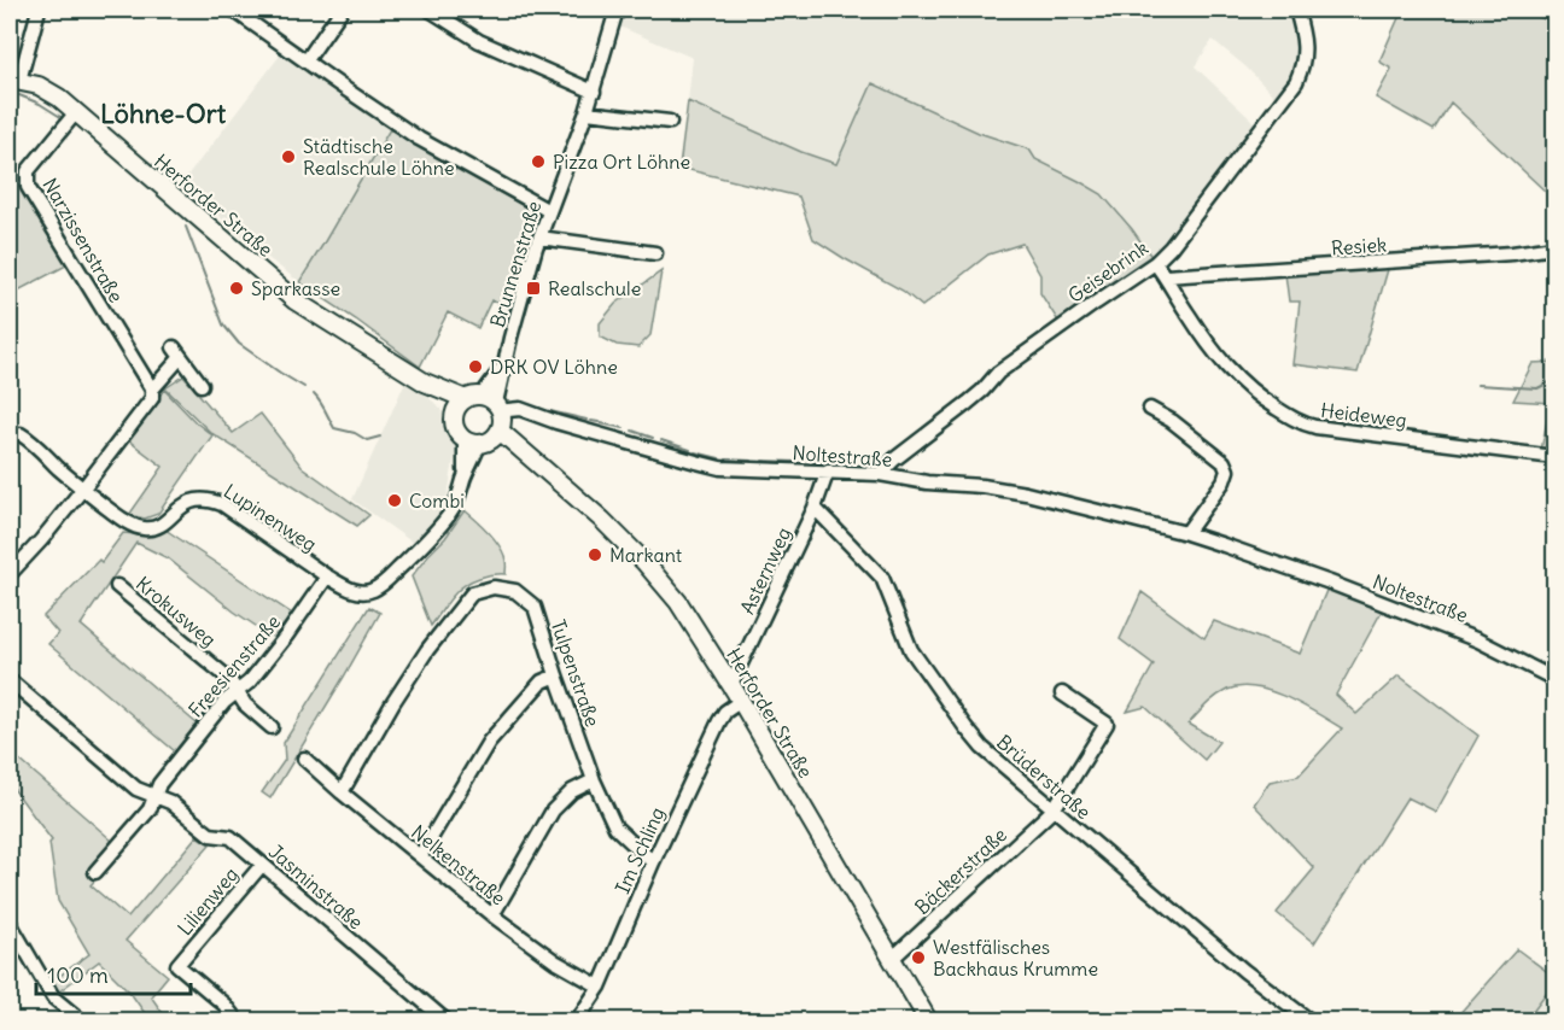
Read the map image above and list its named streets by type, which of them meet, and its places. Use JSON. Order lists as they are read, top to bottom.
{
  "streets": {
    "main road": ["Herforder Straße"],
    "street": [
      "Narzissenstraße",
      "Resiek",
      "Brunnenstraße",
      "Geisebrink",
      "Heideweg",
      "Noltestraße",
      "Lupinenweg",
      "Asternweg",
      "Krokusweg",
      "Freesienstraße",
      "Tulpenstraße",
      "Brüderstraße",
      "Im Schling",
      "Nelkenstraße",
      "Bäckerstraße",
      "Jasminstraße",
      "Lilienweg"
    ]
  },
  "crossings": [
    ["Herforder Straße", "Narzissenstraße"],
    ["Herforder Straße", "Brunnenstraße"],
    ["Herforder Straße", "Noltestraße"],
    ["Herforder Straße", "Asternweg"],
    ["Herforder Straße", "Im Schling"],
    ["Herforder Straße", "Bäckerstraße"],
    ["Resiek", "Heideweg"],
    ["Brunnenstraße", "Noltestraße"],
    ["Geisebrink", "Heideweg"],
    ["Geisebrink", "Noltestraße"],
    ["Noltestraße", "Asternweg"],
    ["Lupinenweg", "Freesienstraße"],
    ["Asternweg", "Brüderstraße"],
    ["Krokusweg", "Freesienstraße"],
    ["Freesienstraße", "Jasminstraße"],
    ["Tulpenstraße", "Im Schling"],
    ["Tulpenstraße", "Nelkenstraße"],
    ["Brüderstraße", "Bäckerstraße"],
    ["Im Schling", "Nelkenstraße"],
    ["Jasminstraße", "Lilienweg"]
  ],
  "districts": ["Löhne-Ort"],
  "places": {
    "other": [
      "Städtische Realschule Löhne",
      "Pizza Ort Löhne",
      "Sparkasse",
      "DRK OV Löhne",
      "Combi",
      "Markant",
      "Westfälisches Backhaus Krumme"
    ],
    "transit": ["Realschule"]
  },
  "scale_bar": "100 m"
}
